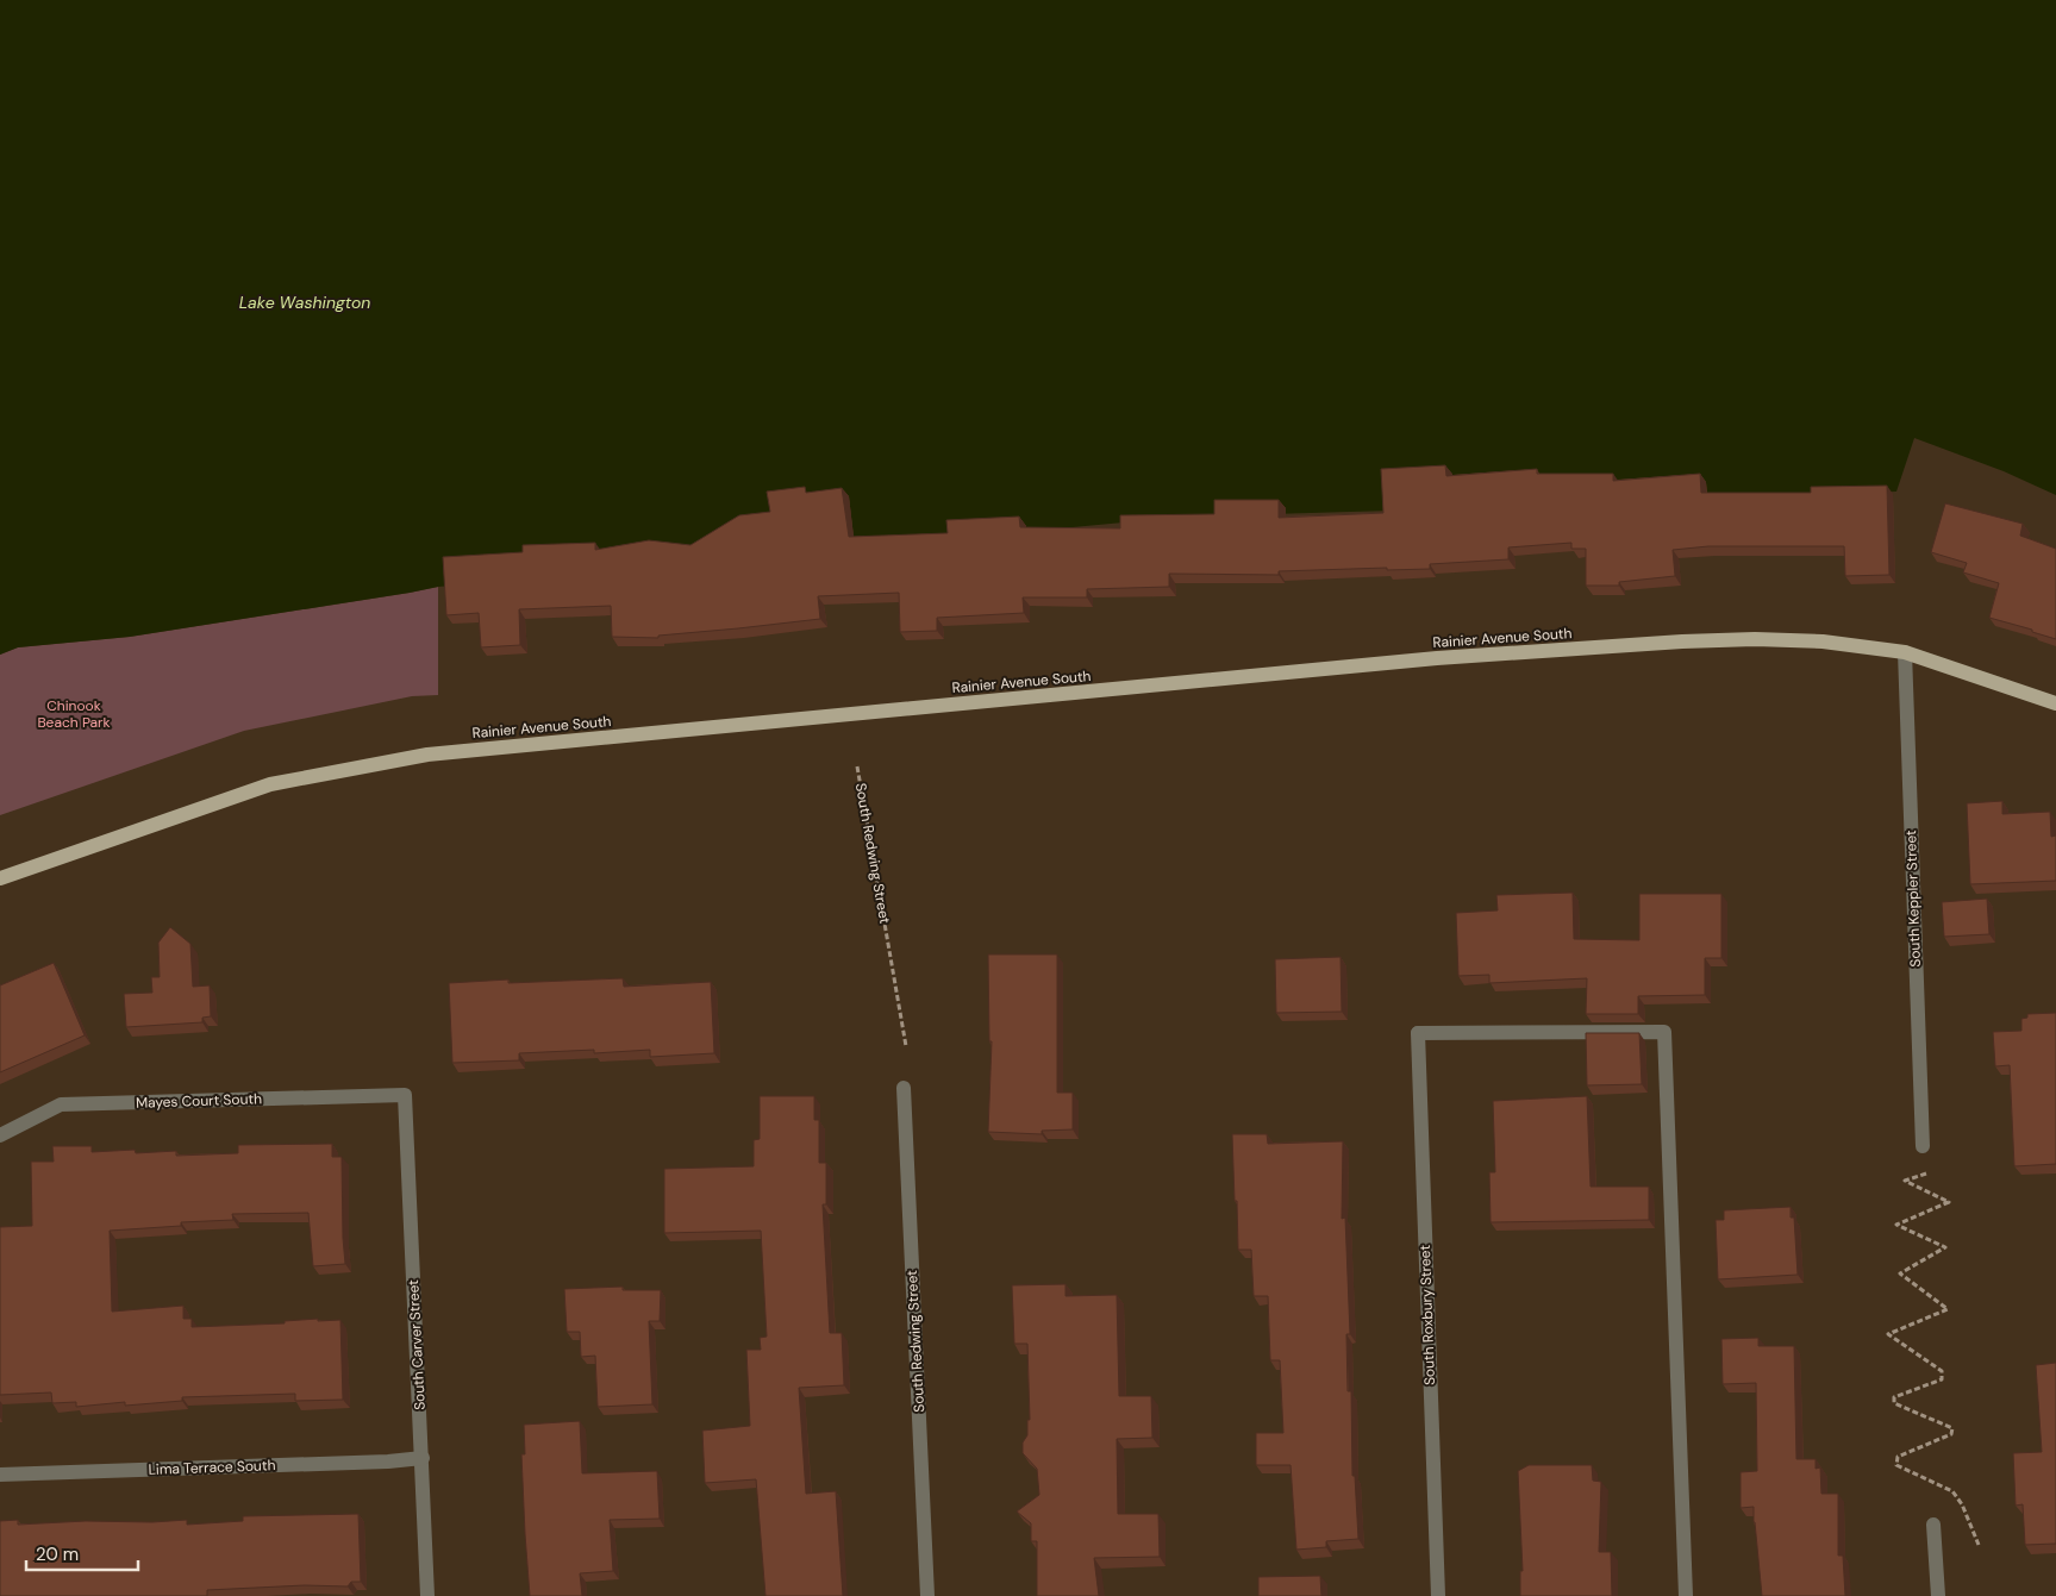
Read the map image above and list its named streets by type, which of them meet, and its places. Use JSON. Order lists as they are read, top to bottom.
{
  "streets": {
    "main road": ["Rainier Avenue South"],
    "street": [
      "South Redwing Street",
      "South Keppler Street",
      "Mayes Court South",
      "South Roxbury Street",
      "South Carver Street",
      "Lima Terrace South"
    ]
  },
  "crossings": [
    ["Rainier Avenue South", "South Keppler Street"],
    ["Mayes Court South", "South Carver Street"],
    ["South Carver Street", "Lima Terrace South"]
  ],
  "water": ["Lake Washington"],
  "parks": ["Chinook Beach Park"],
  "scale_bar": "20 m"
}
